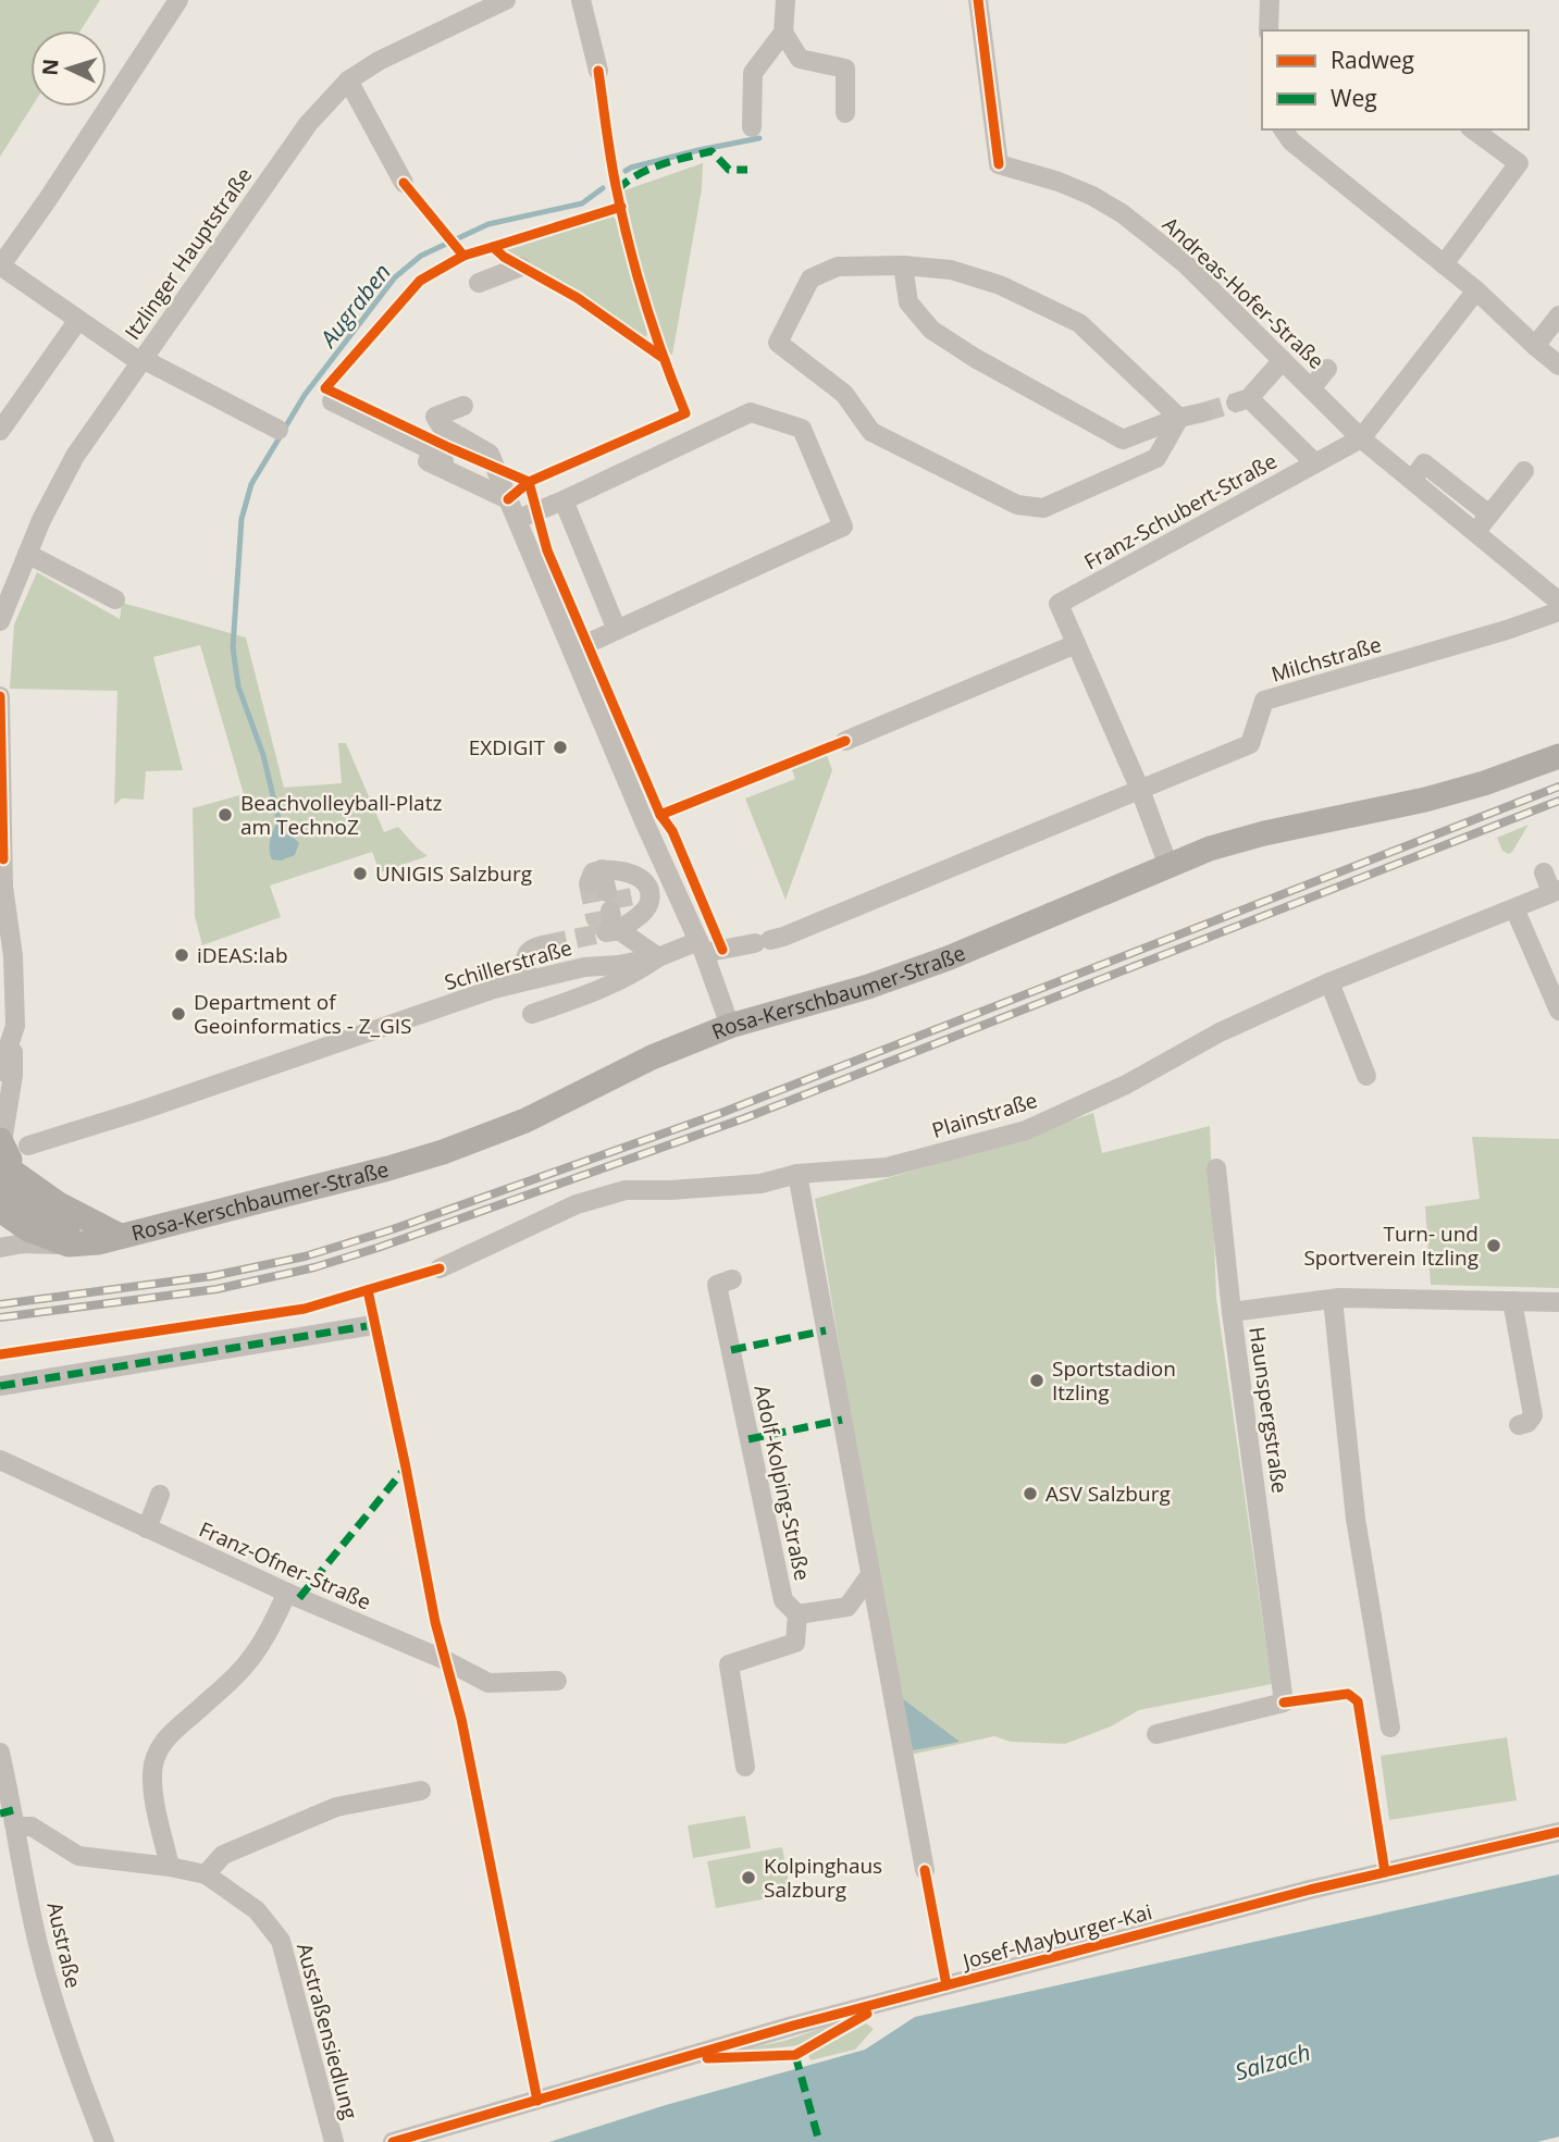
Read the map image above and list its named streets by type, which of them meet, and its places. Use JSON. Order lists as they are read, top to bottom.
{
  "streets": {
    "main road": ["Rosa-Kerschbaumer-Straße"],
    "street": [
      "Itzlinger Hauptstraße",
      "Andreas-Hofer-Straße",
      "Franz-Schubert-Straße",
      "Milchstraße",
      "Schillerstraße",
      "Plainstraße",
      "Haunspergstraße",
      "Adolf-Kolping-Straße",
      "Franz-Ofner-Straße",
      "Josef-Mayburger-Kai",
      "Austraße",
      "Austraßensiedlung"
    ]
  },
  "crossings": [
    ["Andreas-Hofer-Straße", "Franz-Schubert-Straße"],
    ["Franz-Schubert-Straße", "Milchstraße"],
    ["Franz-Schubert-Straße", "Schillerstraße"],
    ["Franz-Schubert-Straße", "Rosa-Kerschbaumer-Straße"],
    ["Milchstraße", "Schillerstraße"],
    ["Austraße", "Austraßensiedlung"]
  ],
  "water": ["Augraben", "Salzach"],
  "places": [
    "EXDIGIT",
    "Beachvolleyball-Platz am TechnoZ",
    "UNIGIS Salzburg",
    "iDEAS:lab",
    "Department of Geoinformatics - Z_GIS",
    "Turn- und Sportverein Itzling",
    "Sportstadion Itzling",
    "ASV Salzburg",
    "Kolpinghaus Salzburg"
  ],
  "legend": ["Radweg", "Weg"],
  "north": "left"
}
